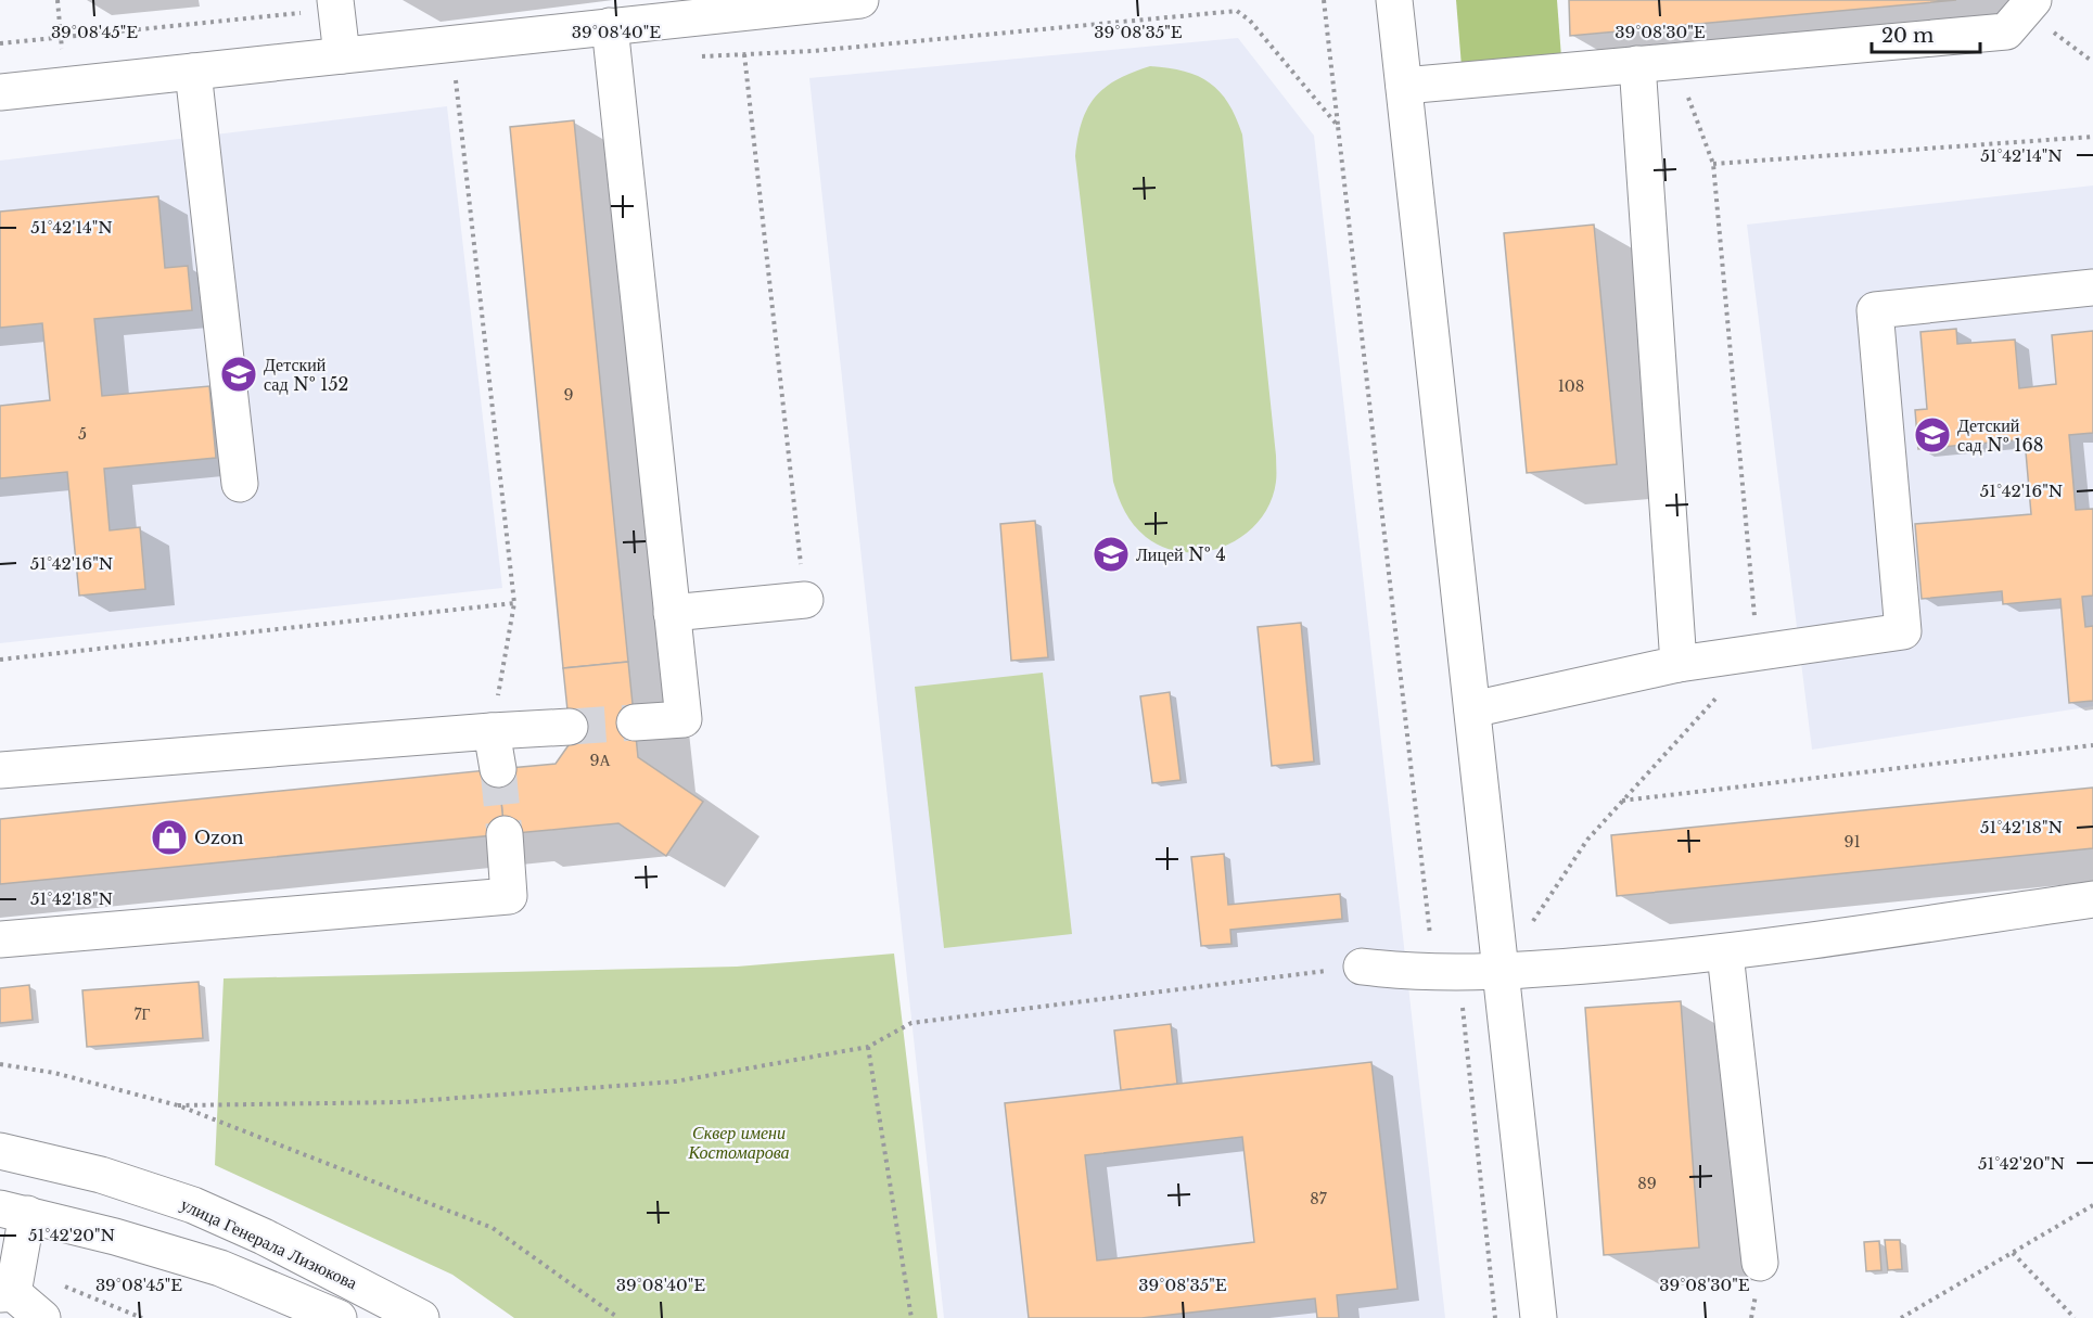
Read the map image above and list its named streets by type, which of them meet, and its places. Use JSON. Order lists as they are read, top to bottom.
{
  "streets": {
    "street": ["улица Генерала Лизюкова"]
  },
  "parks": ["Сквер имени Костомарова"],
  "places": {
    "school or university": ["Детский сад № 152", "Детский сад № 168", "Лицей № 4"],
    "shop": ["Ozon"]
  },
  "house_numbers": [
    "108",
    "9",
    "5",
    "9А",
    "91",
    "7Г",
    "89",
    "87"
  ],
  "scale_bar": "20 m",
  "coordinates": [
    "39°08'45\"E",
    "39°08'40\"E",
    "39°08'35\"E",
    "39°08'30\"E",
    "51°42'14\"N",
    "51°42'16\"N",
    "51°42'18\"N",
    "51°42'20\"N"
  ]
}
